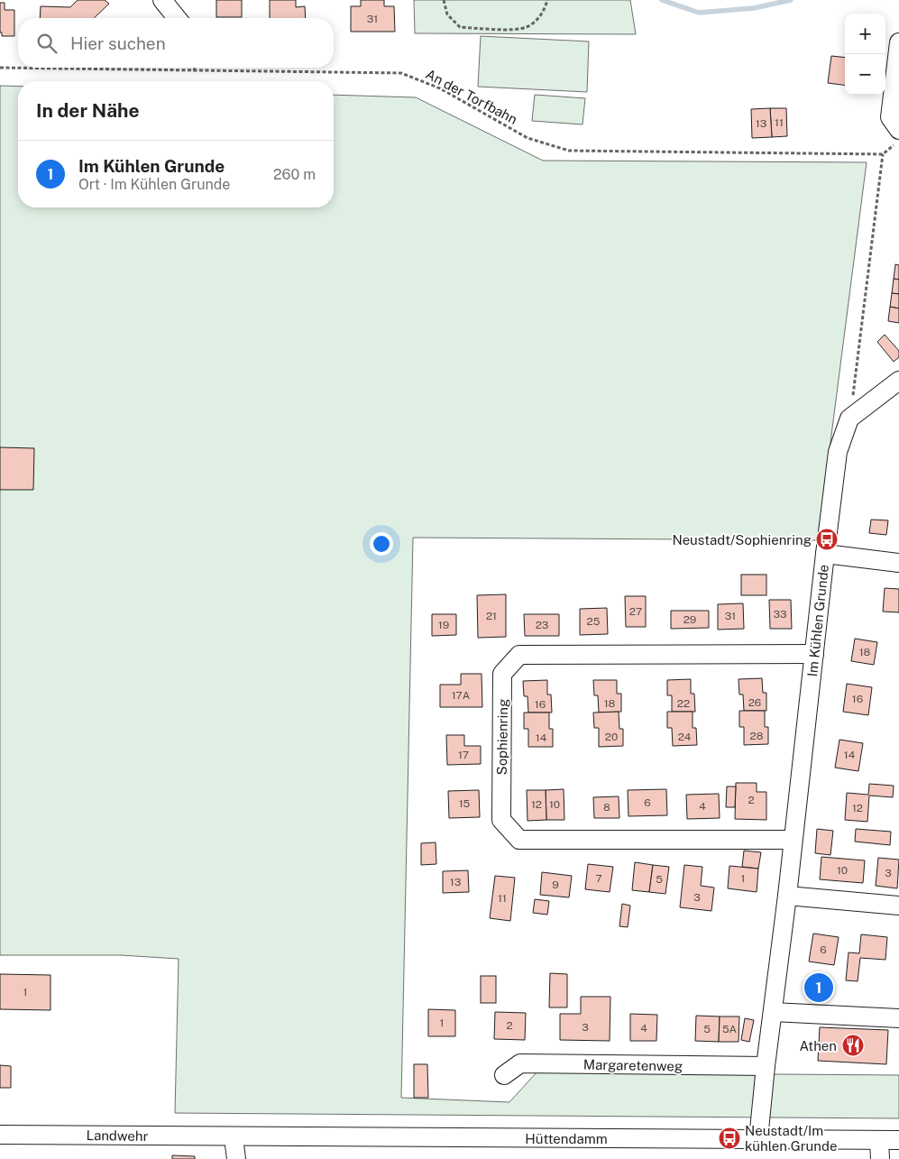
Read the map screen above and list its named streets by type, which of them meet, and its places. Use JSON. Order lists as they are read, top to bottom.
{
  "streets": {
    "street": [
      "Im Kühlen Grunde",
      "Sophienring",
      "Margaretenweg",
      "Landwehr",
      "Hüttendamm"
    ],
    "path": ["An der Torfbahn"]
  },
  "crossings": [
    ["Im Kühlen Grunde", "Sophienring"],
    ["Im Kühlen Grunde", "Margaretenweg"],
    ["Im Kühlen Grunde", "Hüttendamm"],
    ["Landwehr", "Hüttendamm"]
  ],
  "places": {
    "bus stop": ["Neustadt/Sophienring", "Neustadt/Im kühlen Grunde"],
    "restaurant": ["Athen"]
  },
  "house_numbers": [
    "31",
    "11",
    "13",
    "27",
    "33",
    "21",
    "31",
    "29",
    "25",
    "19",
    "23",
    "18",
    "17A",
    "16",
    "26",
    "18",
    "22",
    "16",
    "28",
    "20",
    "24",
    "14",
    "17",
    "14",
    "2",
    "6",
    "15",
    "12",
    "10",
    "4",
    "8",
    "12",
    "10",
    "3",
    "7",
    "1",
    "5",
    "13",
    "9",
    "3",
    "11",
    "6",
    "1",
    "1",
    "2",
    "3",
    "4",
    "5",
    "5A"
  ],
  "page": {
    "map_buttons": ["+", "−"],
    "search": "Hier suchen",
    "heading": "In der Nähe",
    "list": [
      {
        "mark": "1",
        "name": "Im Kühlen Grunde",
        "note": "Ort · Im Kühlen Grunde",
        "value": "260 m"
      }
    ],
    "pins": "1"
  }
}
